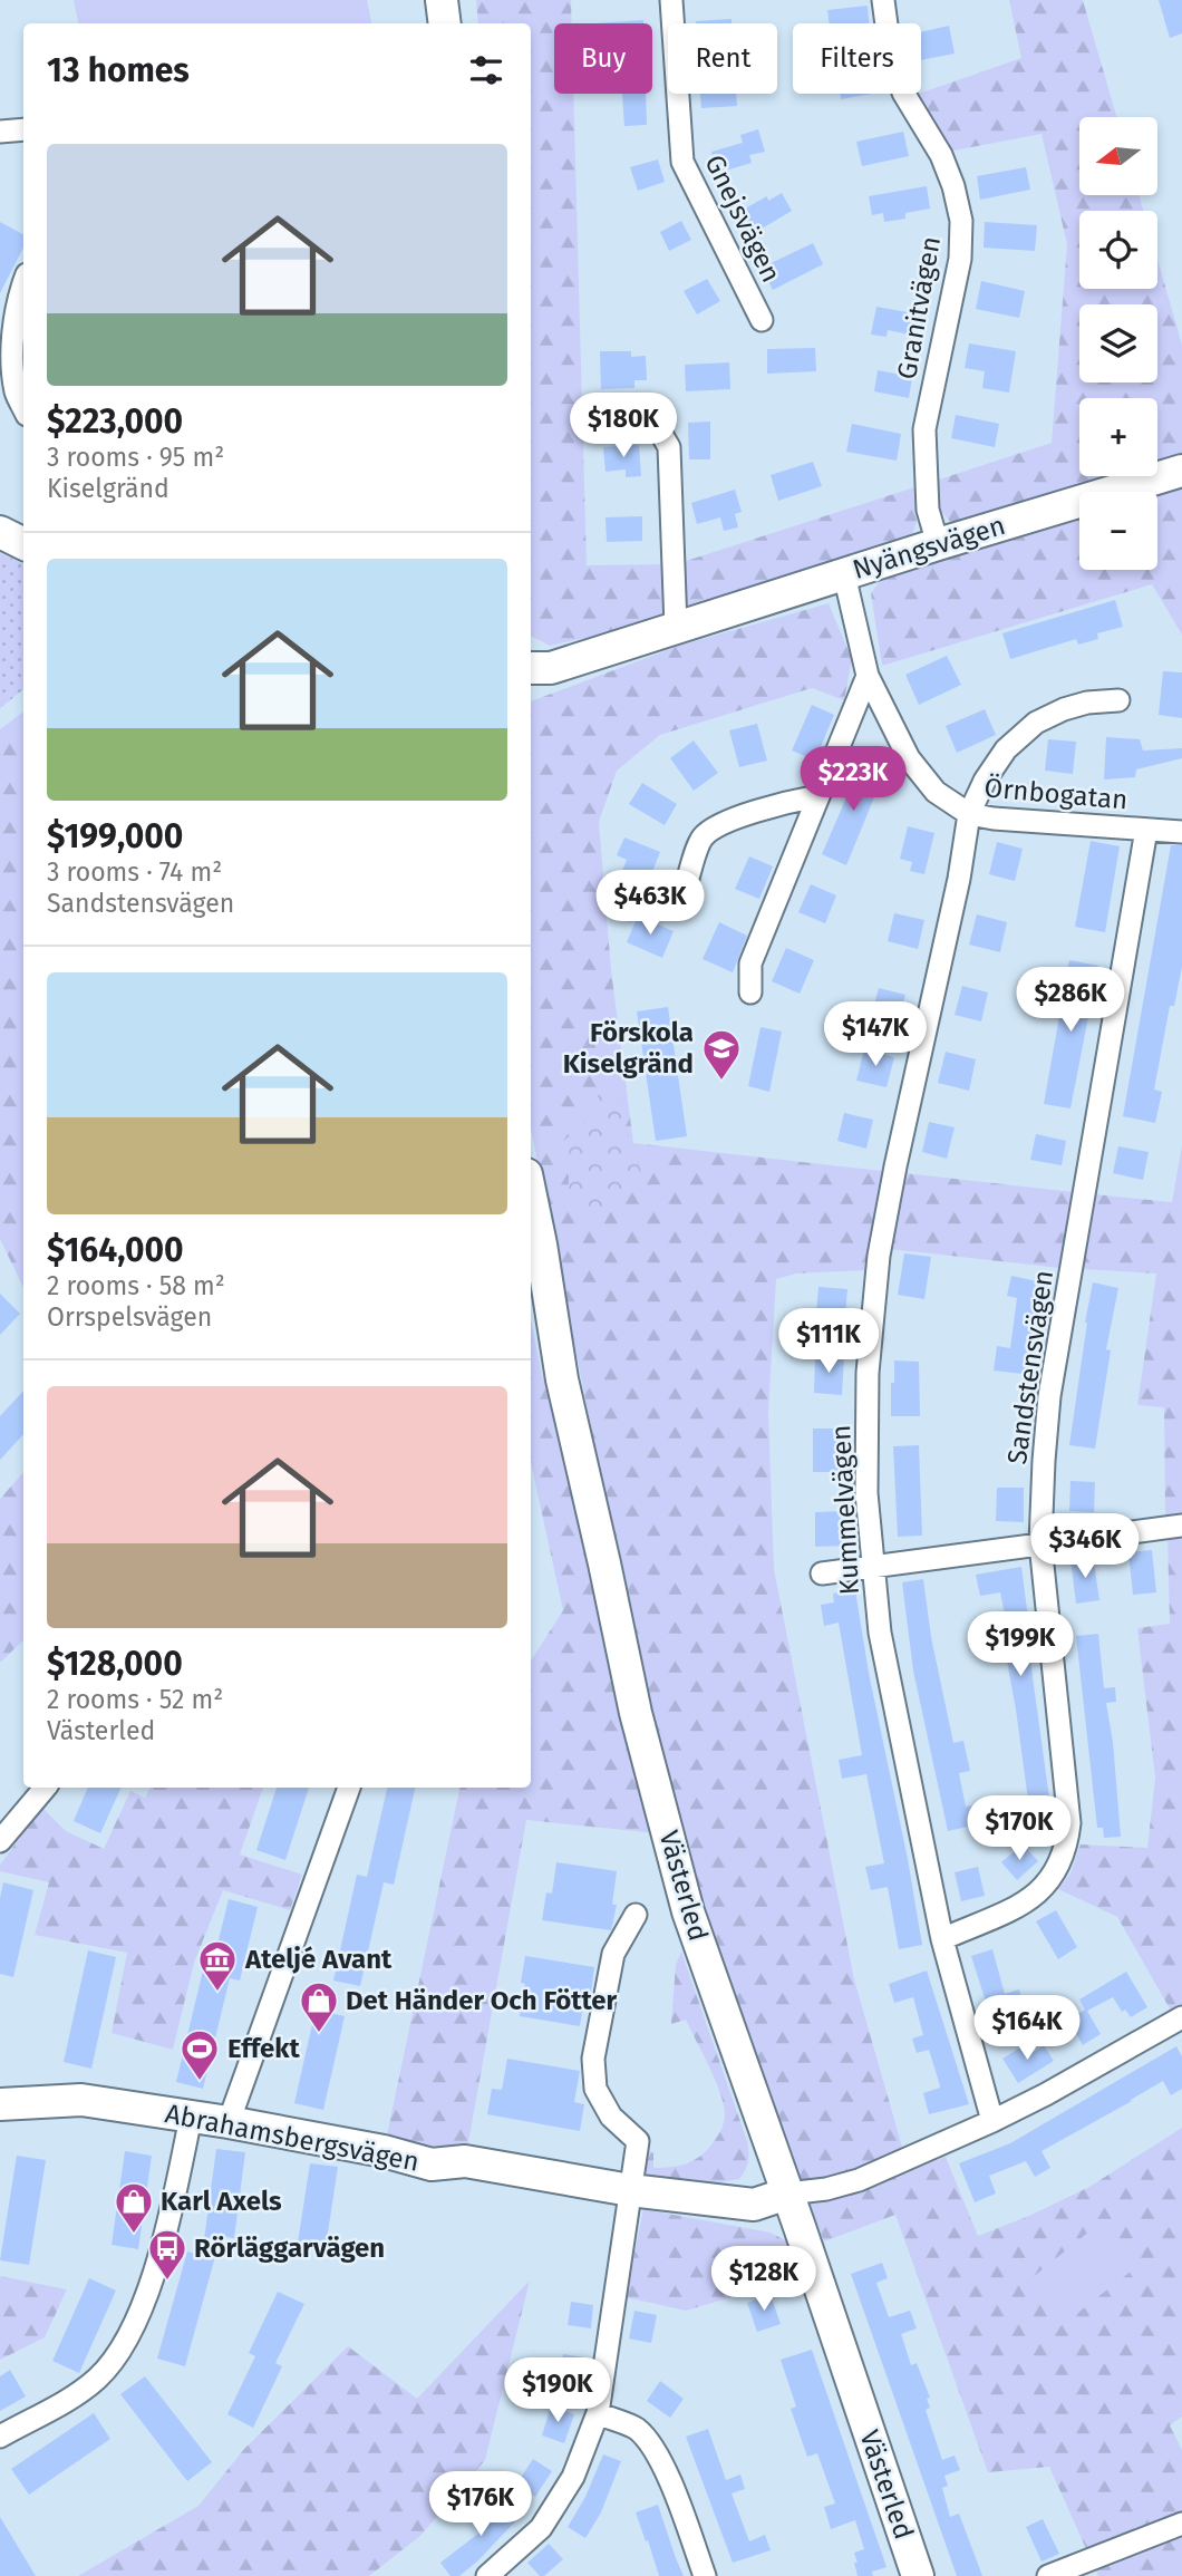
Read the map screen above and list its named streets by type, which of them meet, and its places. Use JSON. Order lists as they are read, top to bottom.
{
  "streets": {
    "street": [
      "Gnejsvägen",
      "Granitvägen",
      "Nyängsvägen",
      "Örnbogatan",
      "Sandstensvägen",
      "Kummelvägen",
      "Västerled",
      "Abrahamsbergsvägen"
    ]
  },
  "crossings": [
    ["Granitvägen", "Nyängsvägen"],
    ["Nyängsvägen", "Örnbogatan"],
    ["Örnbogatan", "Sandstensvägen"],
    ["Örnbogatan", "Kummelvägen"],
    ["Sandstensvägen", "Kummelvägen"],
    ["Västerled", "Abrahamsbergsvägen"]
  ],
  "places": {
    "school or university": ["Förskola Kiselgränd"],
    "museum": ["Ateljé Avant"],
    "shop": ["Det Händer Och Fötter", "Karl Axels"],
    "sports": ["Effekt"],
    "bus stop": ["Rörläggarvägen"]
  },
  "north": "left",
  "page": {
    "chip": ["Buy", "Rent", "Filters"],
    "heading": "13 homes",
    "map_buttons": ["+", "−"],
    "list": [
      {
        "name": "$223,000",
        "note": "3 rooms · 95 m² · Kiselgränd"
      },
      {
        "name": "$199,000",
        "note": "3 rooms · 74 m² · Sandstensvägen"
      },
      {
        "name": "$164,000",
        "note": "2 rooms · 58 m² · Orrspelsvägen"
      },
      {
        "name": "$128,000",
        "note": "2 rooms · 52 m² · Västerled"
      }
    ],
    "price": [
      "$180K",
      "$223K",
      "$463K",
      "$286K",
      "$147K",
      "$111K",
      "$346K",
      "$199K",
      "$170K",
      "$164K",
      "$128K",
      "$190K",
      "$176K"
    ]
  }
}
